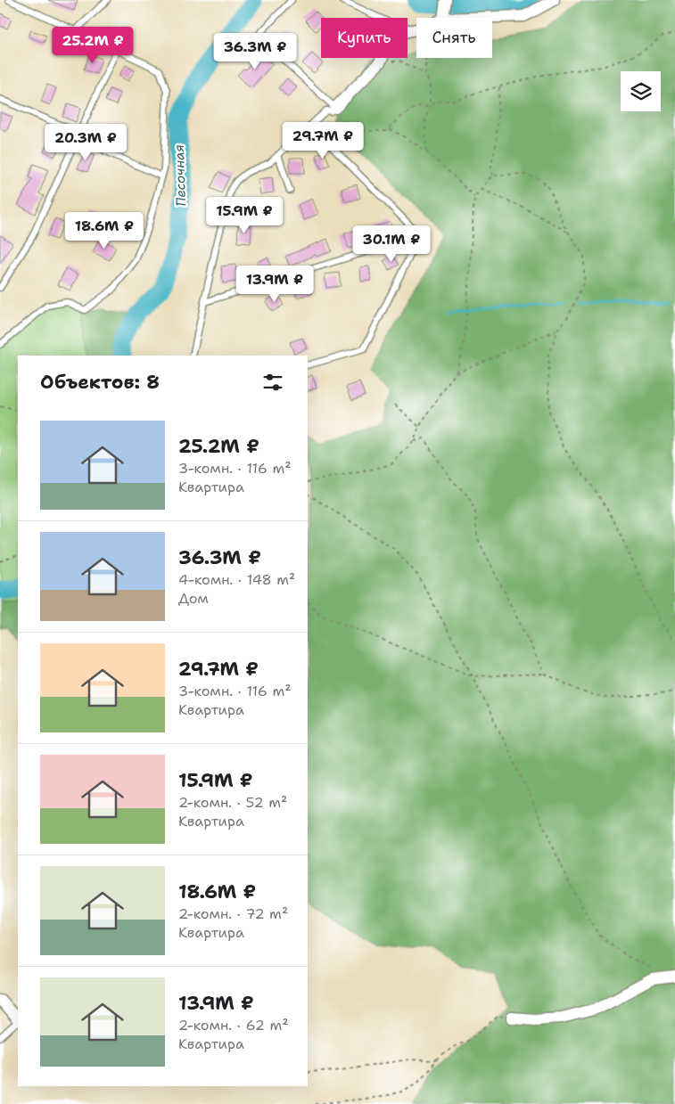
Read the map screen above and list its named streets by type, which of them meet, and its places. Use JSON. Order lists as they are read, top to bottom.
{
  "water": ["Песочная"],
  "page": {
    "chip": ["Купить", "Снять"],
    "price": [
      "25.2M ₽",
      "36.3M ₽",
      "29.7M ₽",
      "20.3M ₽",
      "15.9M ₽",
      "18.6M ₽",
      "30.1M ₽",
      "13.9M ₽"
    ],
    "heading": "Объектов: 8",
    "list": [
      {
        "name": "25.2M ₽",
        "note": "3-комн. · 116 m² · Квартира"
      },
      {
        "name": "36.3M ₽",
        "note": "4-комн. · 148 m² · Дом"
      },
      {
        "name": "29.7M ₽",
        "note": "3-комн. · 116 m² · Квартира"
      },
      {
        "name": "15.9M ₽",
        "note": "2-комн. · 52 m² · Квартира"
      },
      {
        "name": "18.6M ₽",
        "note": "2-комн. · 72 m² · Квартира"
      },
      {
        "name": "13.9M ₽",
        "note": "2-комн. · 62 m² · Квартира"
      }
    ]
  }
}
